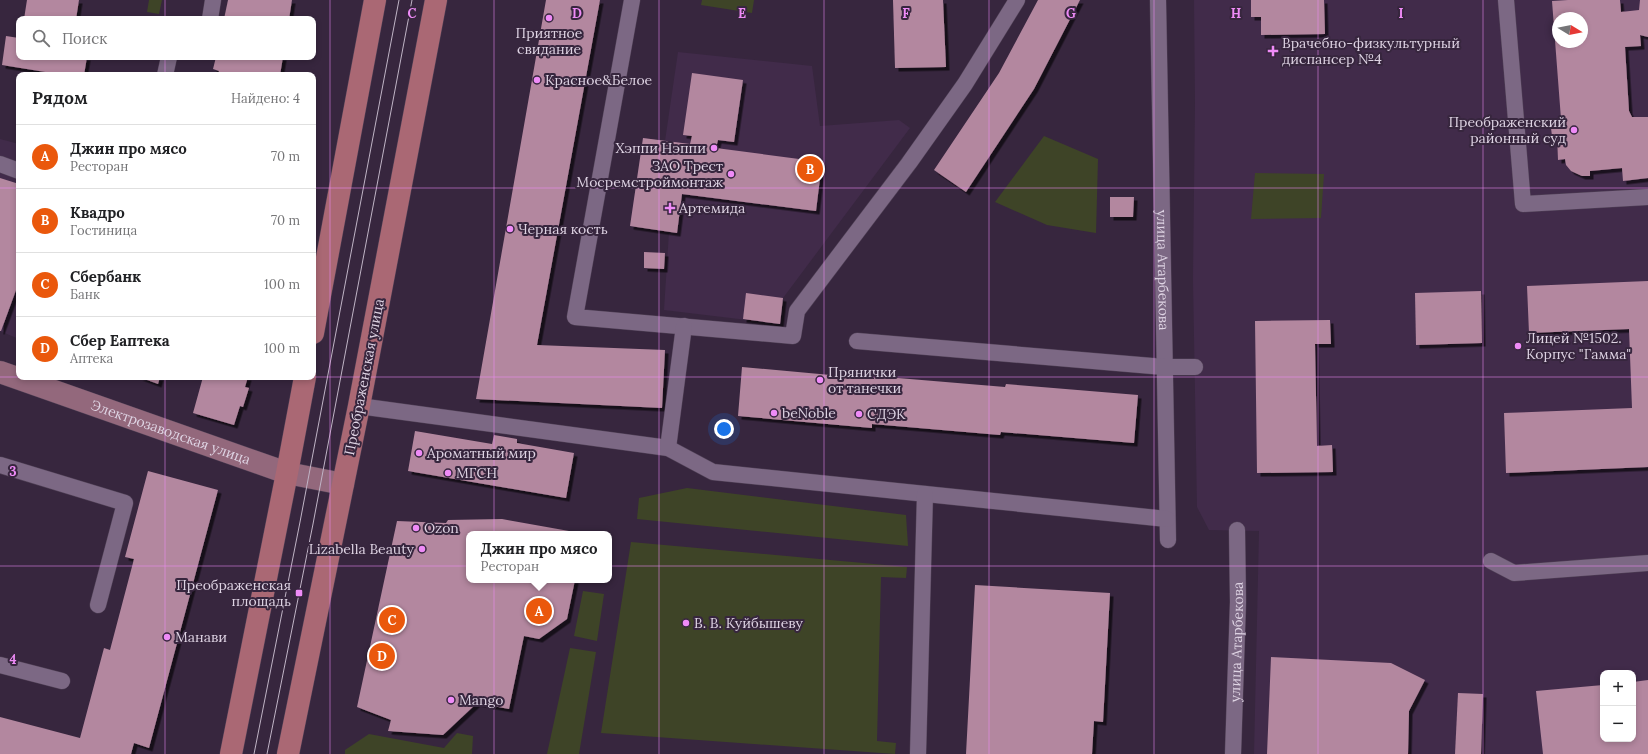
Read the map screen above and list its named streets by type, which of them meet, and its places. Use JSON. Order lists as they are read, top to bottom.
{
  "streets": {
    "main road": ["Преображенская улица"],
    "street": ["Электрозаводская улица"],
    "lane": ["улица Атарбекова"]
  },
  "crossings": [
    ["Преображенская улица", "Электрозаводская улица"]
  ],
  "places": {
    "other": [
      "Приятное свидание",
      "Красное&Белое",
      "Преображенский районный суд",
      "Хэппи Нэппи",
      "ЗАО Трест Мосремстроймонтаж",
      "Черная кость",
      "Лицей №1502. Корпус \"Гамма\"",
      "Прянички от танечки",
      "beNoble",
      "СДЭК",
      "Ароматный мир",
      "МГСН",
      "Ozon",
      "Lizabella Beauty",
      "В. В. Куйбышеву",
      "Манави",
      "Mango"
    ],
    "health": ["Врачебно-физкультурный диспансер №4", "Артемида"],
    "transit": ["Преображенская площадь"]
  },
  "north": "right",
  "page": {
    "search": "Поиск",
    "heading": ["Рядом", "Найдено: 4"],
    "list": [
      {
        "mark": "A",
        "name": "Джин про мясо",
        "note": "Ресторан",
        "value": "70 m"
      },
      {
        "mark": "B",
        "name": "Квадро",
        "note": "Гостиница",
        "value": "70 m"
      },
      {
        "mark": "C",
        "name": "Сбербанк",
        "note": "Банк",
        "value": "100 m"
      },
      {
        "mark": "D",
        "name": "Сбер Еаптека",
        "note": "Аптека",
        "value": "100 m"
      }
    ],
    "pins": [
      "B",
      "A",
      "C",
      "D"
    ],
    "popup": ["Джин про мясо", "Ресторан"],
    "map_buttons": ["+", "−"]
  },
  "grid": {
    "columns": [
      "C",
      "D",
      "E",
      "F",
      "G",
      "H",
      "I"
    ],
    "rows": ["3", "4"]
  }
}
